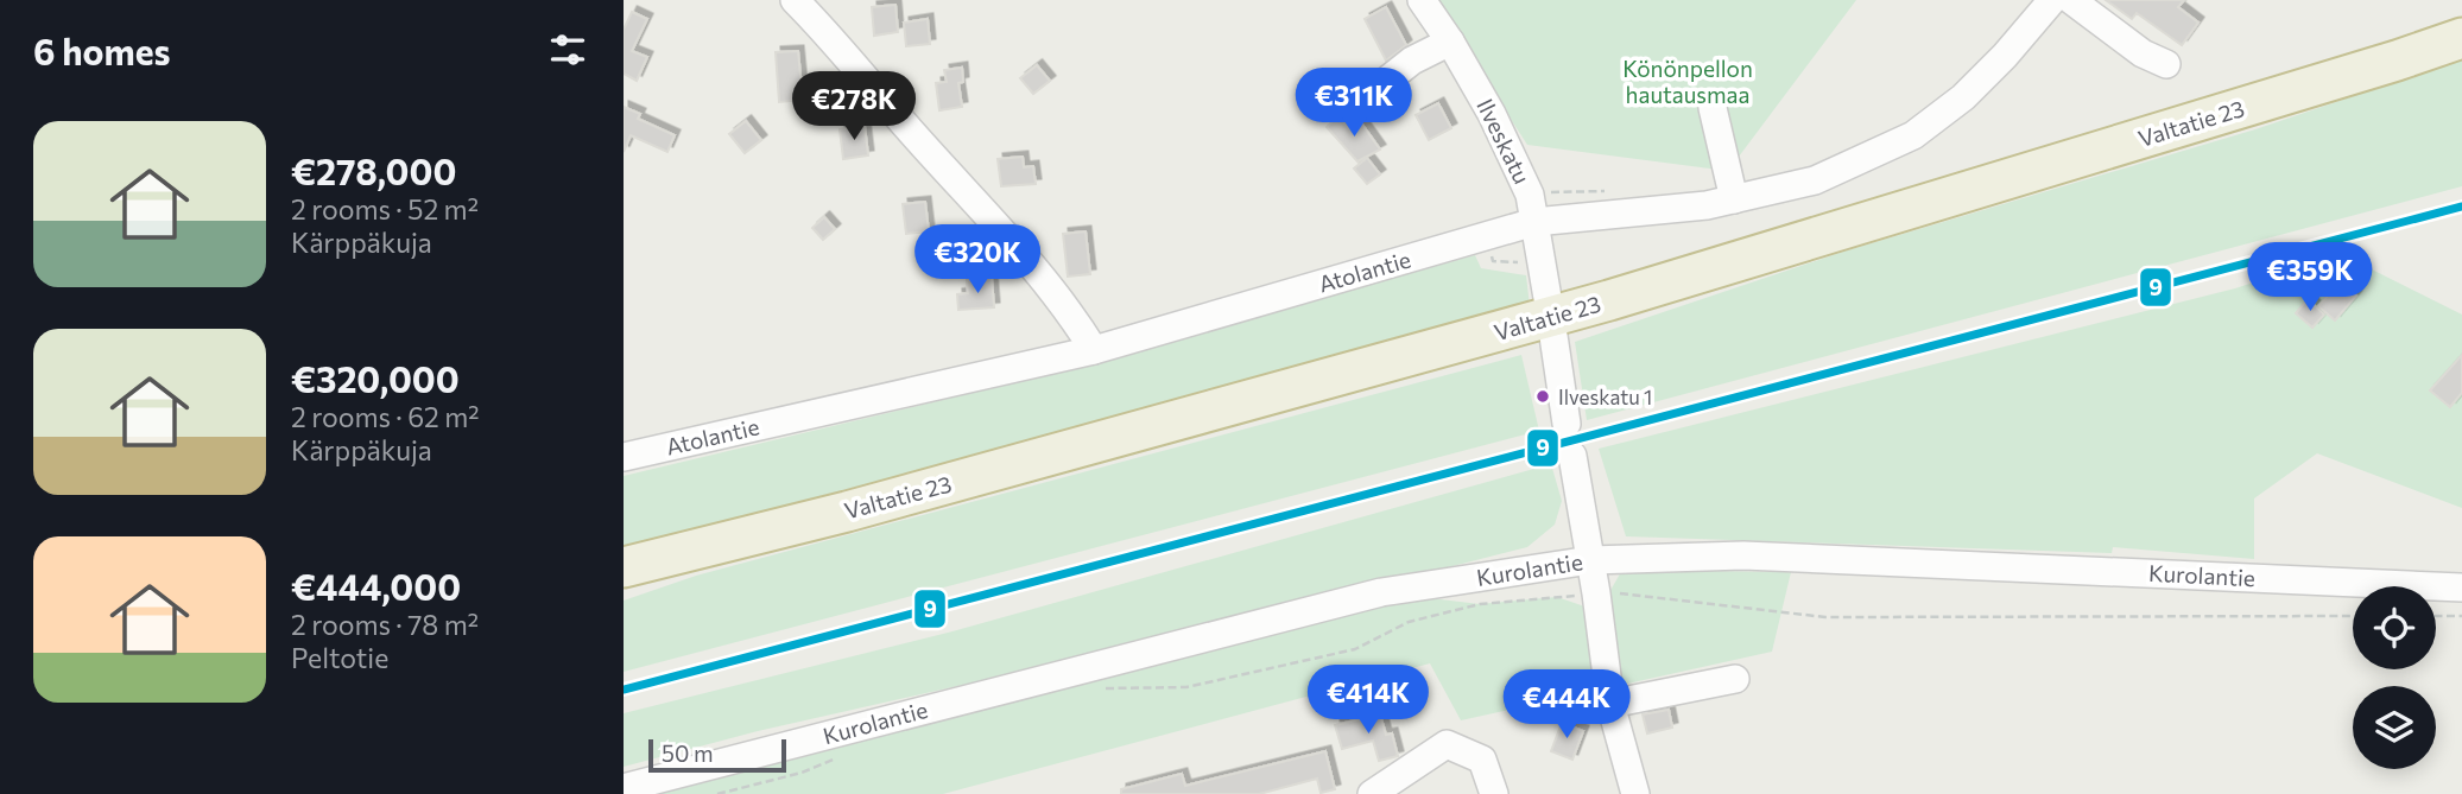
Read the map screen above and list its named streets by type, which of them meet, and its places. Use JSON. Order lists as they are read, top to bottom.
{
  "streets": {
    "highway": ["Valtatie 23"],
    "street": ["Ilveskatu", "Atolantie", "Kurolantie"]
  },
  "crossings": [
    ["Ilveskatu", "Atolantie"]
  ],
  "parks": ["Könönpellon hautausmaa"],
  "places": ["Ilveskatu 1"],
  "lines": ["transit line 9"],
  "scale_bar": "50 m",
  "page": {
    "heading": "6 homes",
    "price": [
      "€311K",
      "€278K",
      "€320K",
      "€359K",
      "€414K",
      "€444K"
    ],
    "list": [
      {
        "name": "€278,000",
        "note": "2 rooms · 52 m² · Kärppäkuja"
      },
      {
        "name": "€320,000",
        "note": "2 rooms · 62 m² · Kärppäkuja"
      },
      {
        "name": "€444,000",
        "note": "2 rooms · 78 m² · Peltotie"
      }
    ],
    "scale": "50 m"
  }
}
